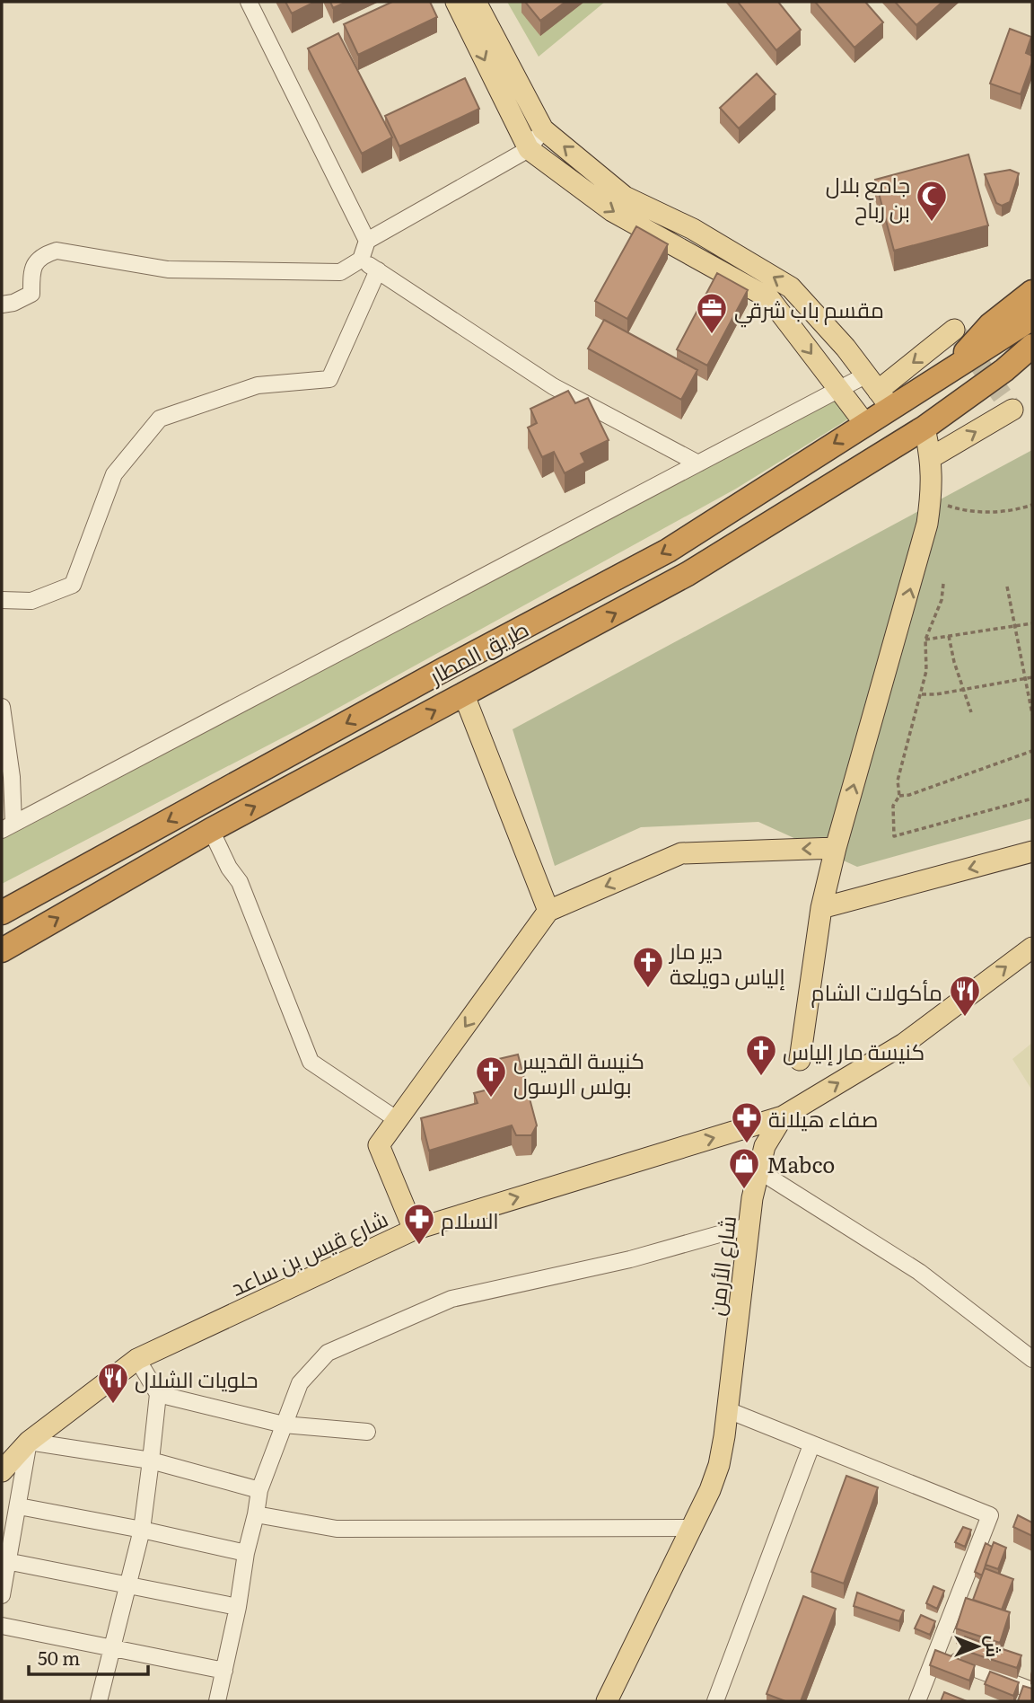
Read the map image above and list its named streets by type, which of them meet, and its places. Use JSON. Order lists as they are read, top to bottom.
{
  "streets": {
    "highway": ["طريق المطار"],
    "main road": ["شارع قيس بن ساعد", "شارع الأرمن"]
  },
  "crossings": [
    ["شارع قيس بن ساعد", "شارع الأرمن"]
  ],
  "one_way": ["شارع قيس بن ساعد"],
  "places": {
    "mosque": ["جامع بلال بن رباح"],
    "office": ["مقسم باب شرقي"],
    "church": ["دير مار إلياس دويلعة", "كنيسة مار إلياس", "كنيسة القديس بولس الرسول"],
    "restaurant": ["مأكولات الشام", "حلويات الشلال"],
    "pharmacy": ["صفاء هيلانة", "السلام"],
    "shop": ["Mabco"]
  },
  "scale_bar": "50 m",
  "north": "right"
}
